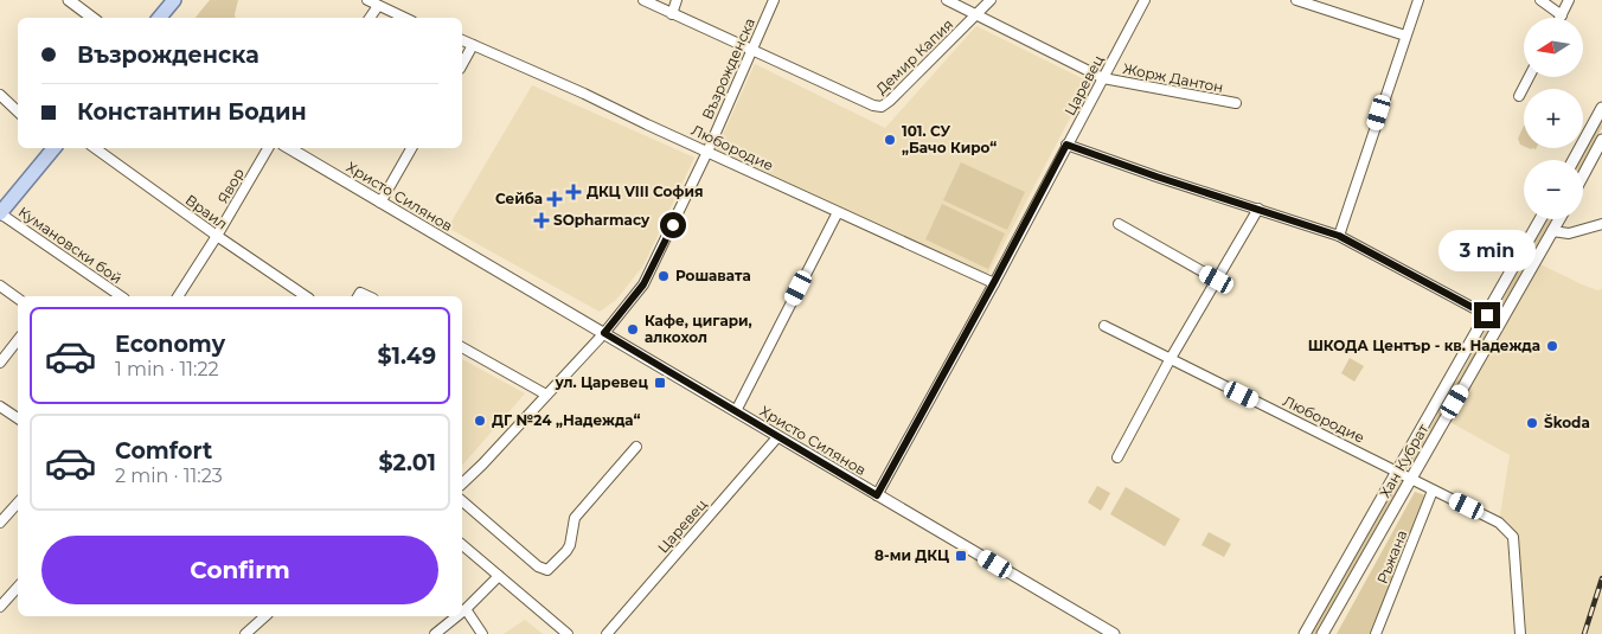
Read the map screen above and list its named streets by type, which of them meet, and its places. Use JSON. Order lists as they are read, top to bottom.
{
  "streets": {
    "street": [
      "Демир Капия",
      "Възрожденска",
      "Жорж Дантон",
      "Царевец",
      "Любородие",
      "Явор",
      "Христо Силянов",
      "Враил",
      "Кумановски бой",
      "Хан Кубрат",
      "Ръжана"
    ]
  },
  "crossings": [
    ["Демир Капия", "Възрожденска"],
    ["Демир Капия", "Жорж Дантон"],
    ["Възрожденска", "Любородие"],
    ["Възрожденска", "Христо Силянов"],
    ["Жорж Дантон", "Царевец"],
    ["Царевец", "Любородие"],
    ["Царевец", "Христо Силянов"],
    ["Любородие", "Хан Кубрат"],
    ["Любородие", "Ръжана"],
    ["Явор", "Враил"]
  ],
  "places": {
    "other": [
      "101. СУ „Бачо Киро“",
      "Рошавата",
      "Кафе, цигари, алкохол",
      "ШКОДА Център - кв. Надежда",
      "ДГ №24 „Надежда“",
      "Škoda"
    ],
    "health": ["ДКЦ VIII София", "Сейба", "SOpharmacy"],
    "transit": ["ул. Царевец", "8-ми ДКЦ"]
  },
  "north": "left",
  "page": {
    "map_buttons": ["+", "−"],
    "banner": ["Възрожденска", "Константин Бодин"],
    "bubble": "3 min",
    "list": [
      {
        "name": "Economy",
        "note": "1 min · 11:22",
        "value": "$1.49"
      },
      {
        "name": "Comfort",
        "note": "2 min · 11:23",
        "value": "$2.01"
      }
    ],
    "buttons": "Confirm"
  }
}
